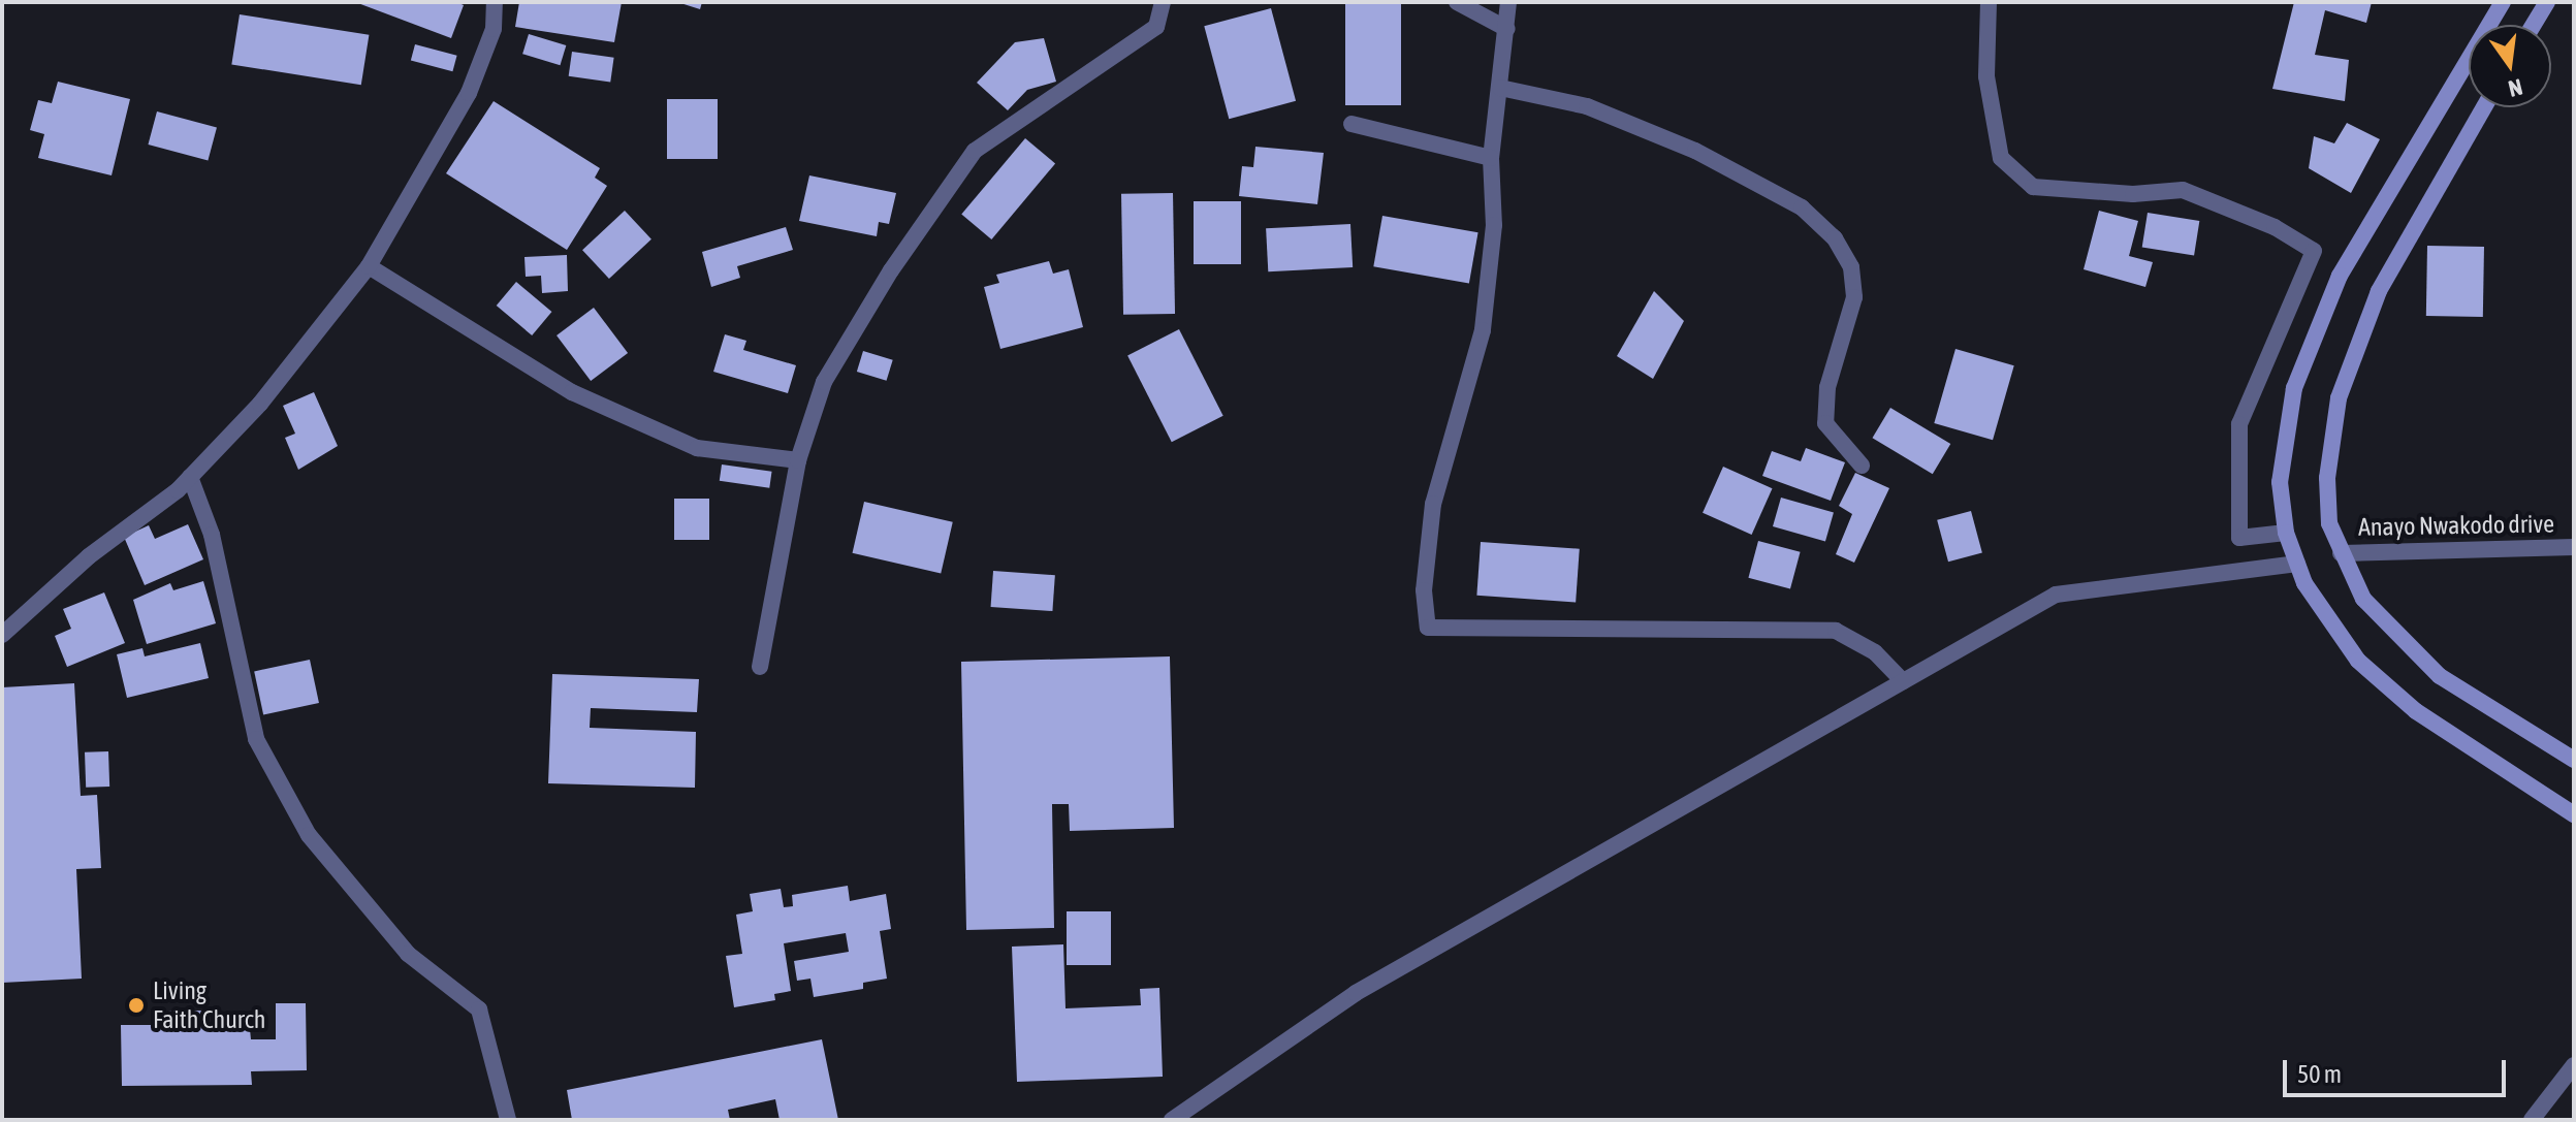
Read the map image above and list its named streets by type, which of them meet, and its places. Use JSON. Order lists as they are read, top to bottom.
{
  "streets": {
    "street": ["Anayo Nwakodo drive"]
  },
  "places": ["Living Faith Church"],
  "scale_bar": "50 m",
  "north": "bottom"
}
